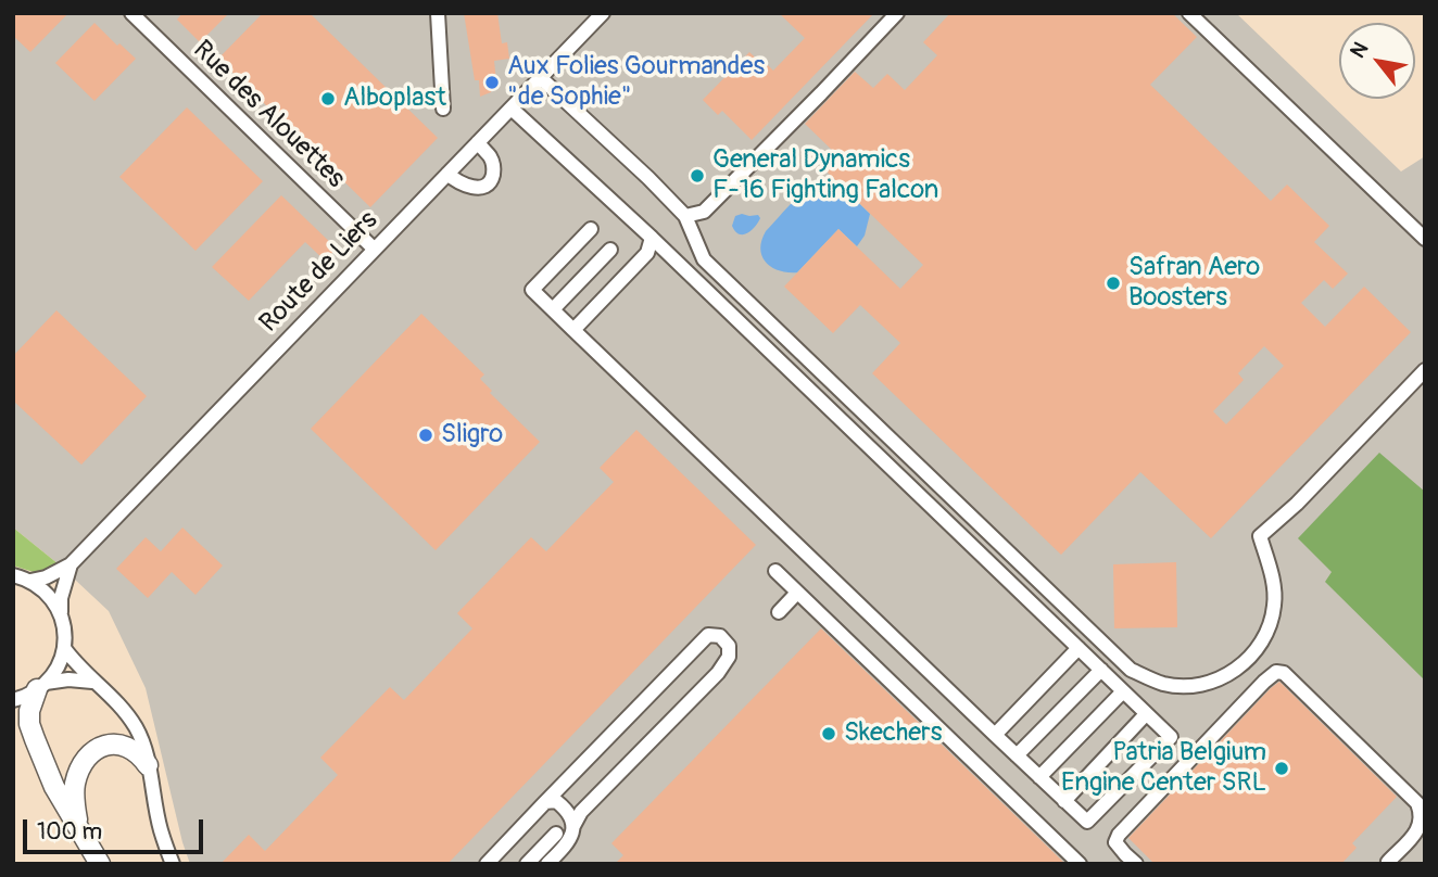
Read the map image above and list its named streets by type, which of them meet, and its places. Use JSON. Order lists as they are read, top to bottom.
{
  "streets": {
    "street": ["Rue des Alouettes", "Route de Liers"]
  },
  "crossings": [
    ["Rue des Alouettes", "Route de Liers"]
  ],
  "places": [
    "Aux Folies Gourmandes \"de Sophie\"",
    "Alboplast",
    "General Dynamics F-16 Fighting Falcon",
    "Safran Aero Boosters",
    "Sligro",
    "Skechers",
    "Patria Belgium Engine Center SRL"
  ],
  "scale_bar": "100 m",
  "north": "top left"
}
